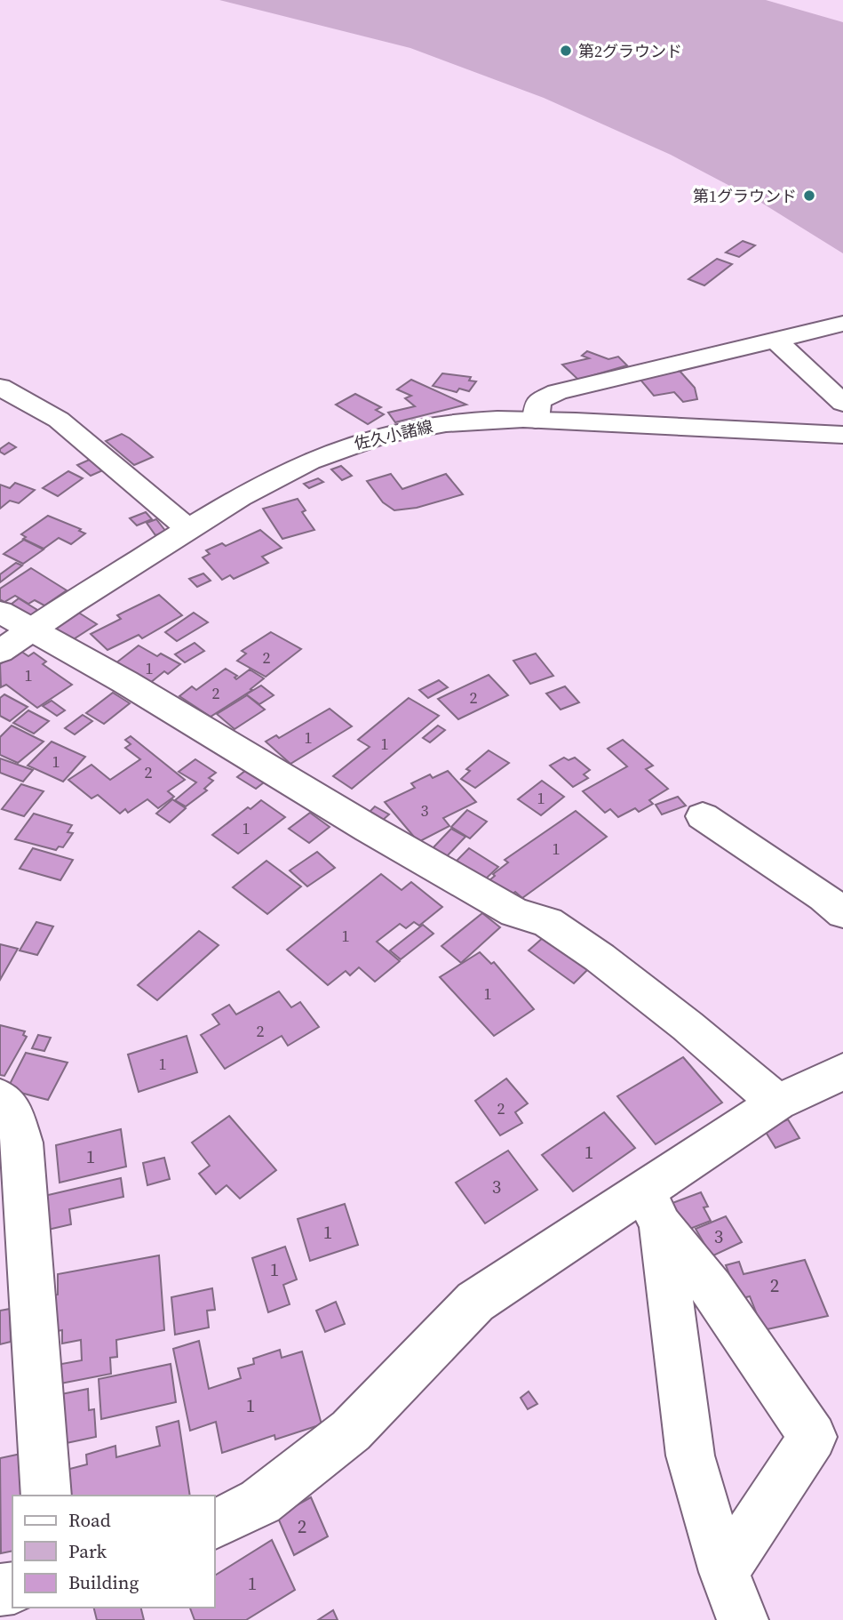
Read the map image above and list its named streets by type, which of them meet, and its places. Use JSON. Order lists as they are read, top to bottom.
{
  "streets": {
    "street": ["佐久小諸線"]
  },
  "places": ["第2グラウンド", "第1グラウンド"],
  "house_numbers": [
    "2",
    "1",
    "1",
    "2",
    "2",
    "1",
    "1",
    "1",
    "2",
    "1",
    "3",
    "1",
    "1",
    "1",
    "1",
    "2",
    "1",
    "2",
    "1",
    "1",
    "3",
    "1",
    "3",
    "1",
    "2",
    "1",
    "2",
    "1"
  ],
  "legend": ["Road", "Park", "Building"]
}
